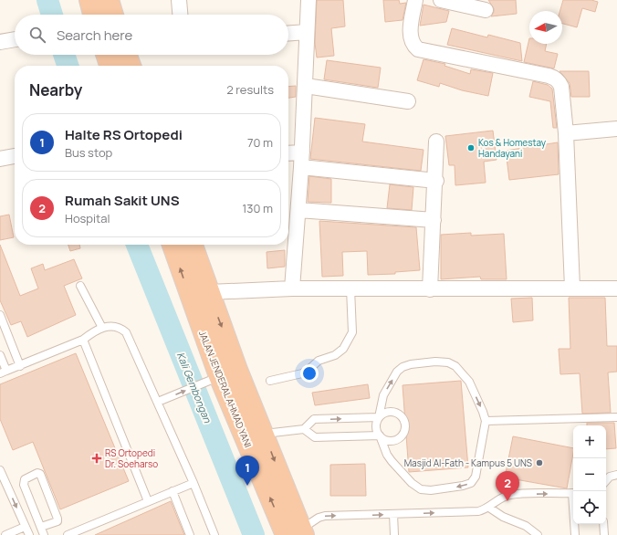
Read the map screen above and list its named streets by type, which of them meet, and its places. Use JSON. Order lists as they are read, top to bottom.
{
  "streets": {
    "highway": ["JALAN JENDERAL AHMAD YANI"]
  },
  "water": ["Kali Gembongan"],
  "places": {
    "other": ["Kos & Homestay Handayani", "Masjid Al-Fath - Kampus 5 UNS"],
    "health": ["RS Ortopedi Dr. Soeharso"]
  },
  "north": "left",
  "page": {
    "search": "Search here",
    "heading": ["Nearby", "2 results"],
    "list": [
      {
        "mark": "1",
        "name": "Halte RS Ortopedi",
        "note": "Bus stop",
        "value": "70 m"
      },
      {
        "mark": "2",
        "name": "Rumah Sakit UNS",
        "note": "Hospital",
        "value": "130 m"
      }
    ],
    "map_buttons": ["+", "−"],
    "pins": ["1", "2"]
  }
}
